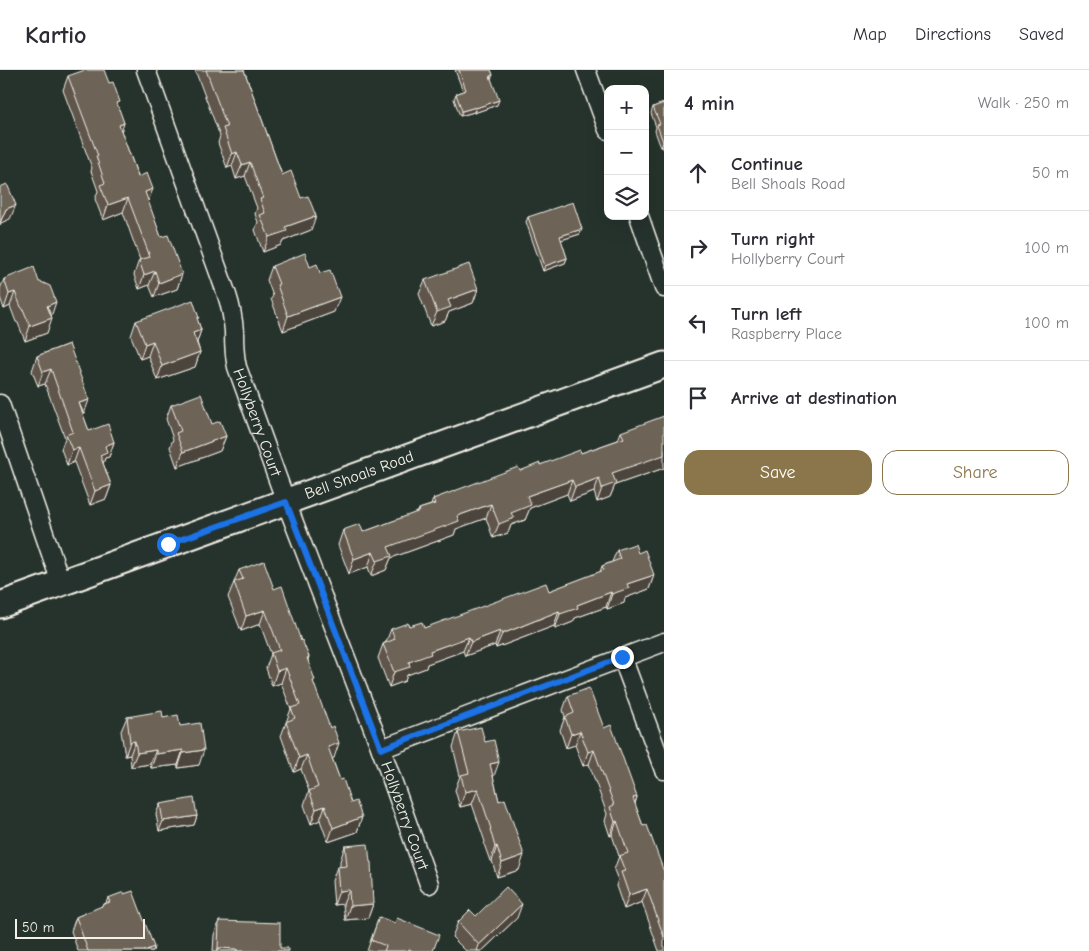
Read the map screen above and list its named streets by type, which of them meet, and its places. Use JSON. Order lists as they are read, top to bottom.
{
  "streets": {
    "main road": ["Bell Shoals Road"],
    "street": ["Hollyberry Court"]
  },
  "crossings": [
    ["Hollyberry Court", "Bell Shoals Road"]
  ],
  "scale_bar": "50 m",
  "page": {
    "header": "Kartio",
    "nav": ["Map", "Directions", "Saved"],
    "heading": ["4 min", "Walk · 250 m"],
    "map_buttons": ["+", "−"],
    "list": [
      ["Continue", "Bell Shoals Road", "50 m"],
      ["Turn right", "Hollyberry Court", "100 m"],
      ["Turn left", "Raspberry Place", "100 m"],
      "Arrive at destination"
    ],
    "buttons": ["Save", "Share"],
    "scale": "50 m"
  }
}
